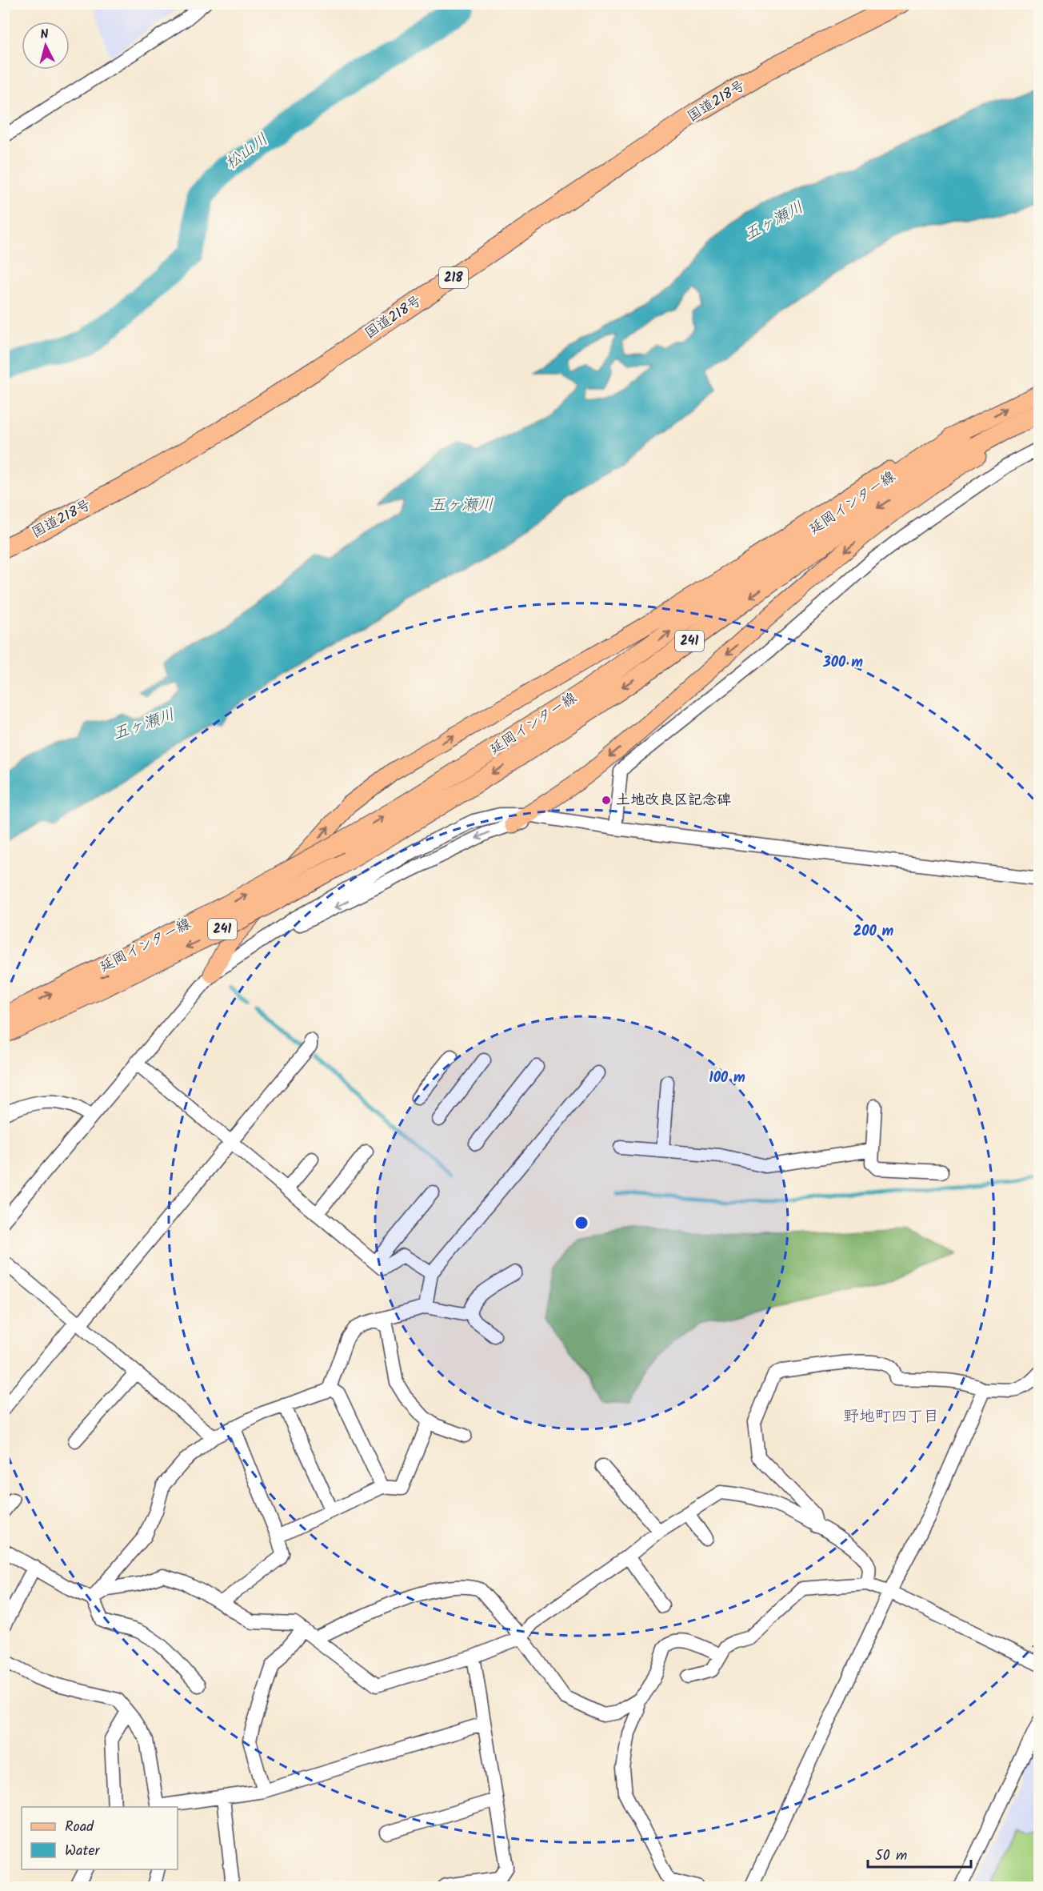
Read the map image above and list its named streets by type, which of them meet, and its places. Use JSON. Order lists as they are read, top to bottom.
{
  "streets": {
    "highway": [
      "国道218号",
      "218",
      "延岡インター線",
      "241"
    ]
  },
  "crossings": [
    ["延岡インター線", "241"]
  ],
  "districts": ["野地町四丁目"],
  "water": ["松山川", "五ヶ瀬川"],
  "places": ["土地改良区記念碑"],
  "legend": ["Road", "Water"],
  "scale_bar": "50 m",
  "north": "top",
  "rings": ["300 m", "200 m", "100 m"]
}
